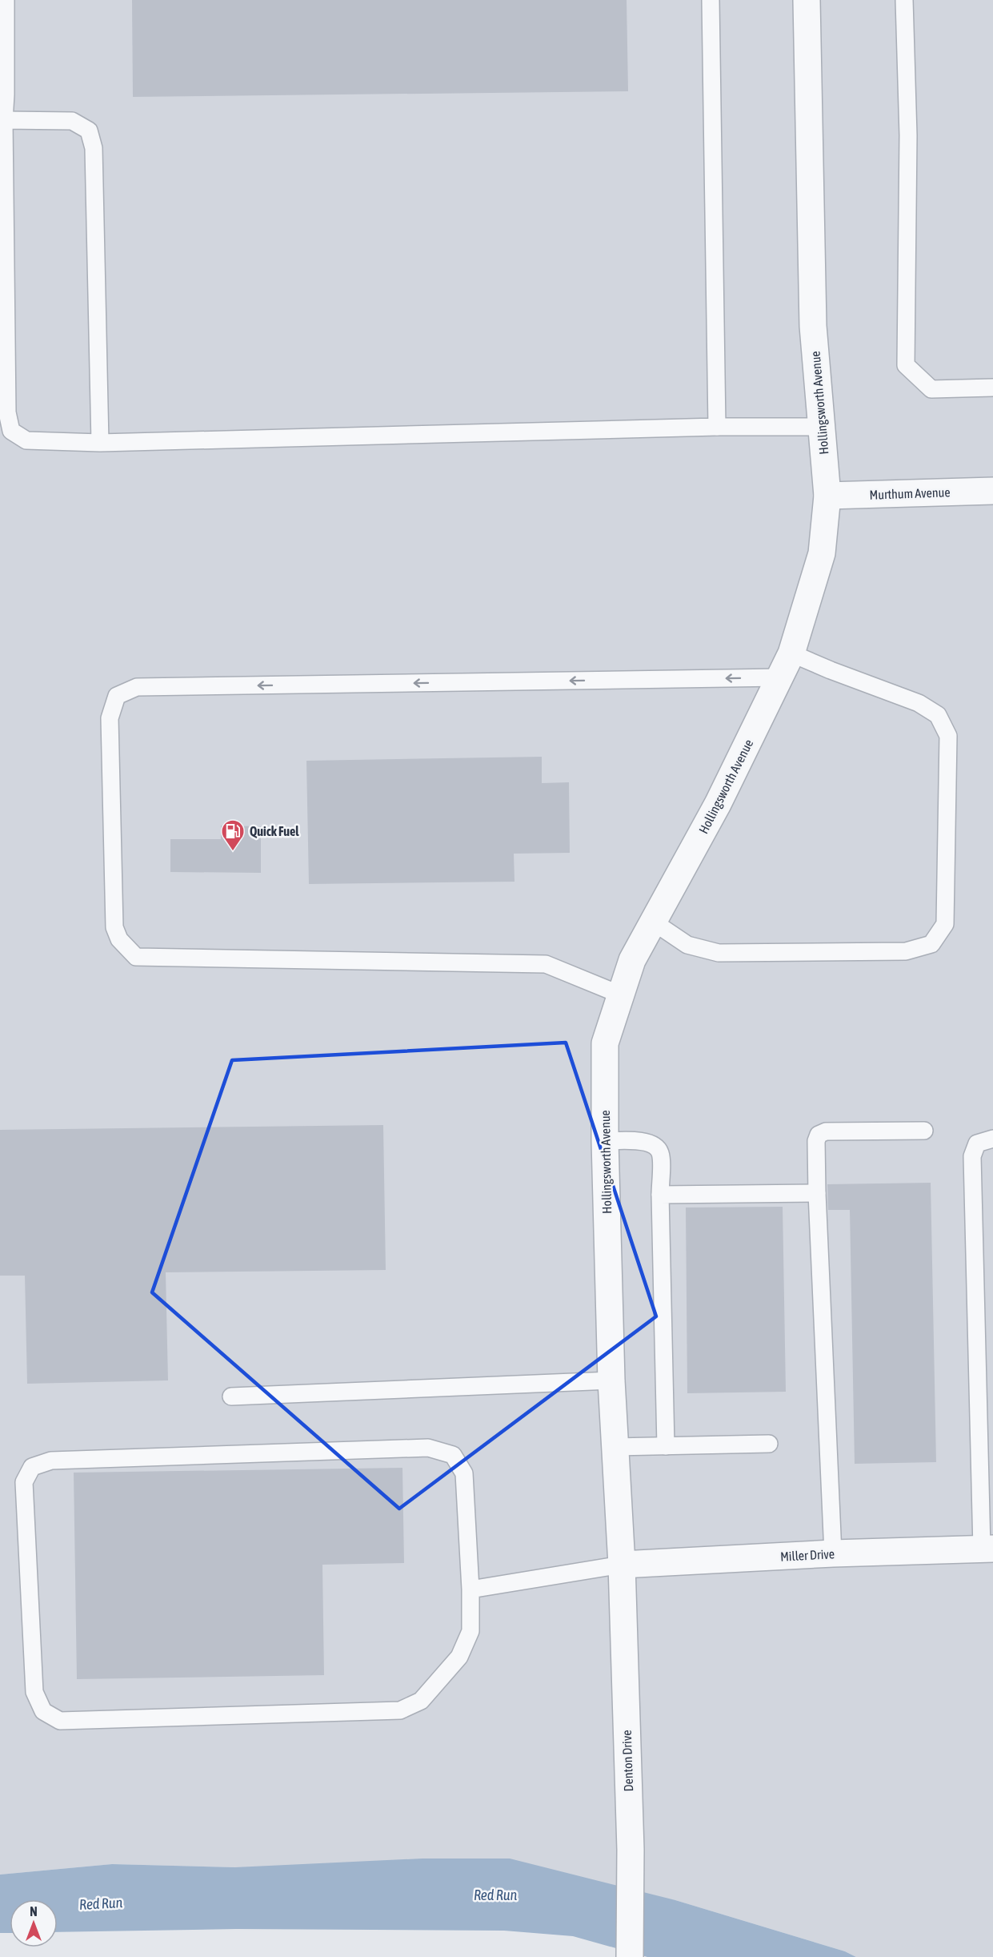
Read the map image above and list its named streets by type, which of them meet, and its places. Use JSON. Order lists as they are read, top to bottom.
{
  "streets": {
    "street": [
      "Hollingsworth Avenue",
      "Murthum Avenue",
      "Miller Drive",
      "Denton Drive"
    ]
  },
  "crossings": [
    ["Hollingsworth Avenue", "Murthum Avenue"],
    ["Hollingsworth Avenue", "Miller Drive"],
    ["Hollingsworth Avenue", "Denton Drive"],
    ["Miller Drive", "Denton Drive"]
  ],
  "water": ["Red Run"],
  "places": {
    "fuel station": ["Quick Fuel"]
  },
  "north": "top"
}
